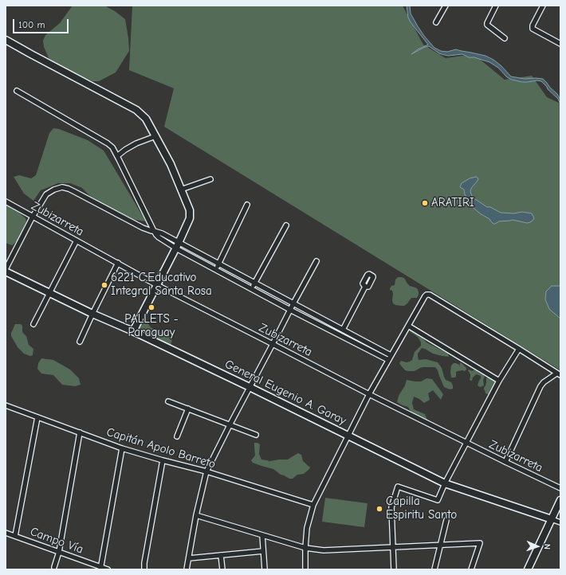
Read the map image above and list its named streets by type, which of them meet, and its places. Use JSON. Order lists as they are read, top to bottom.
{
  "streets": {
    "street": [
      "Zubizarreta",
      "General Eugenio A. Garay",
      "Capitán Apolo Barreto",
      "Campo Vía"
    ]
  },
  "places": [
    "ARATIRI",
    "6221 C.Educativo Integral Santa Rosa",
    "PALLETS - Paraguay",
    "Capilla Espiritu Santo"
  ],
  "scale_bar": "100 m",
  "north": "right"
}
